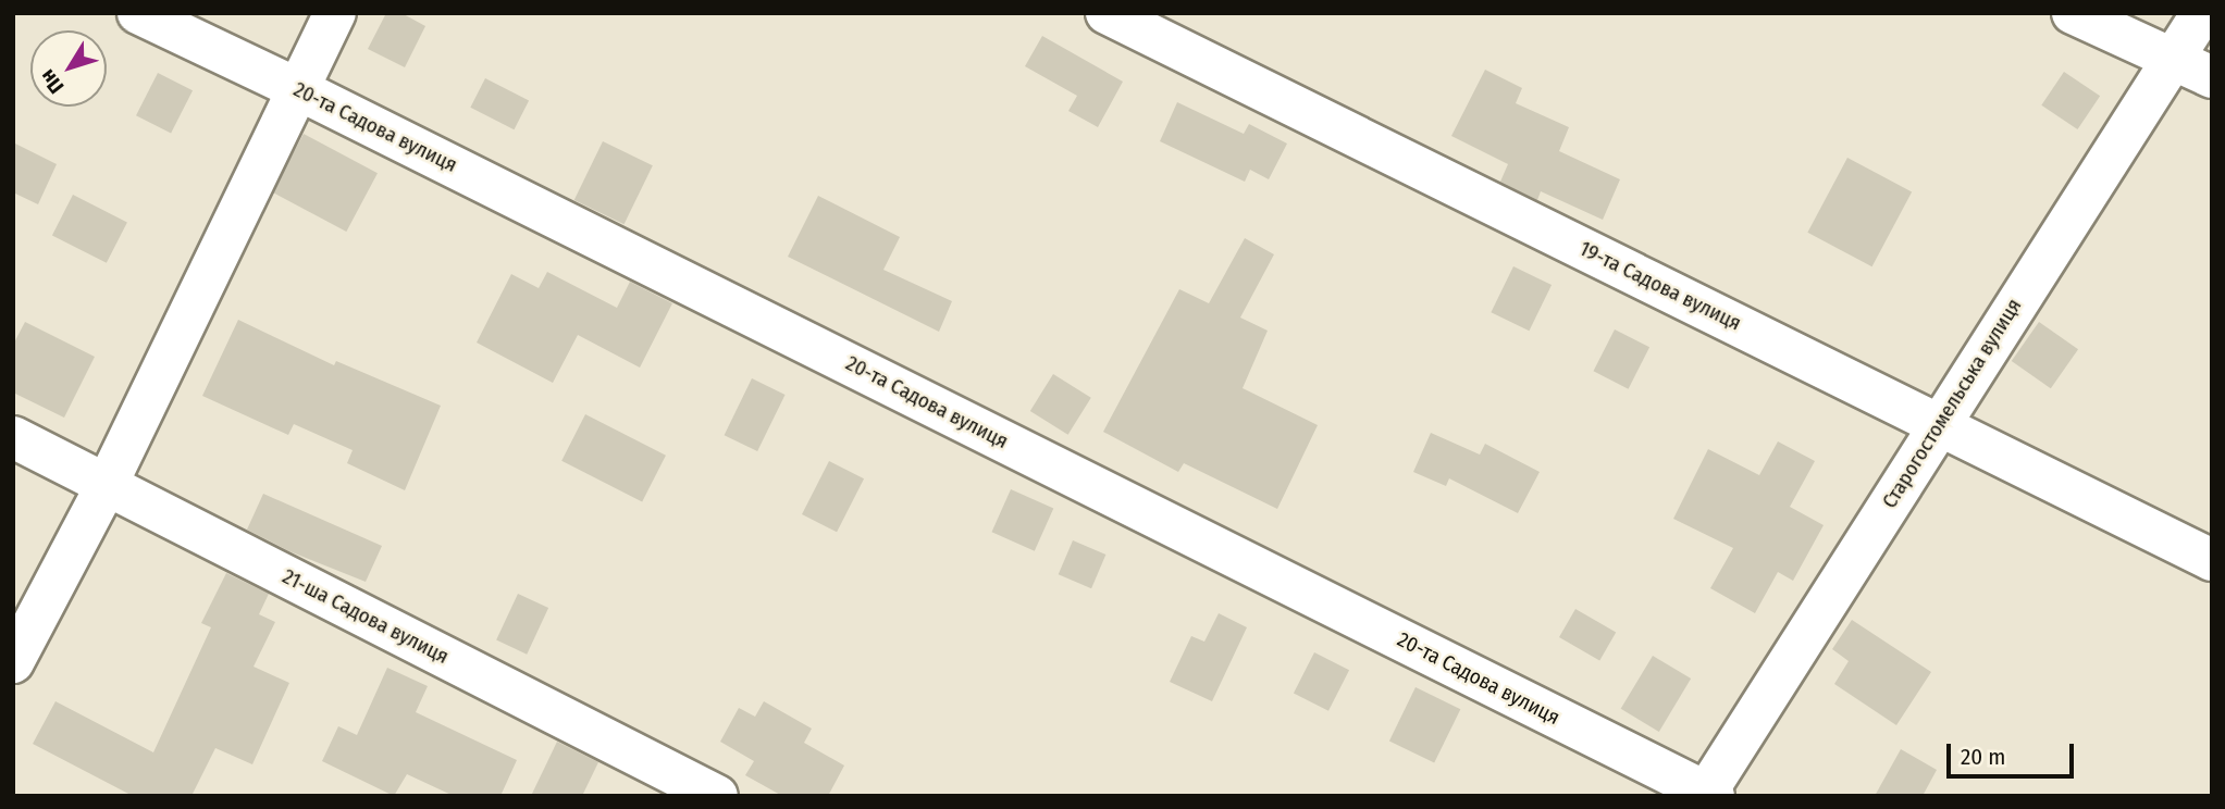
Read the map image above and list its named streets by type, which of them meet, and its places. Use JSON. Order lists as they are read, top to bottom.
{
  "streets": {
    "street": [
      "20-та Садова вулиця",
      "19-та Садова вулиця",
      "Старогостомельська вулиця",
      "21-ша Садова вулиця"
    ]
  },
  "crossings": [
    ["20-та Садова вулиця", "Старогостомельська вулиця"],
    ["19-та Садова вулиця", "Старогостомельська вулиця"]
  ],
  "scale_bar": "20 m",
  "north": "bottom left"
}
